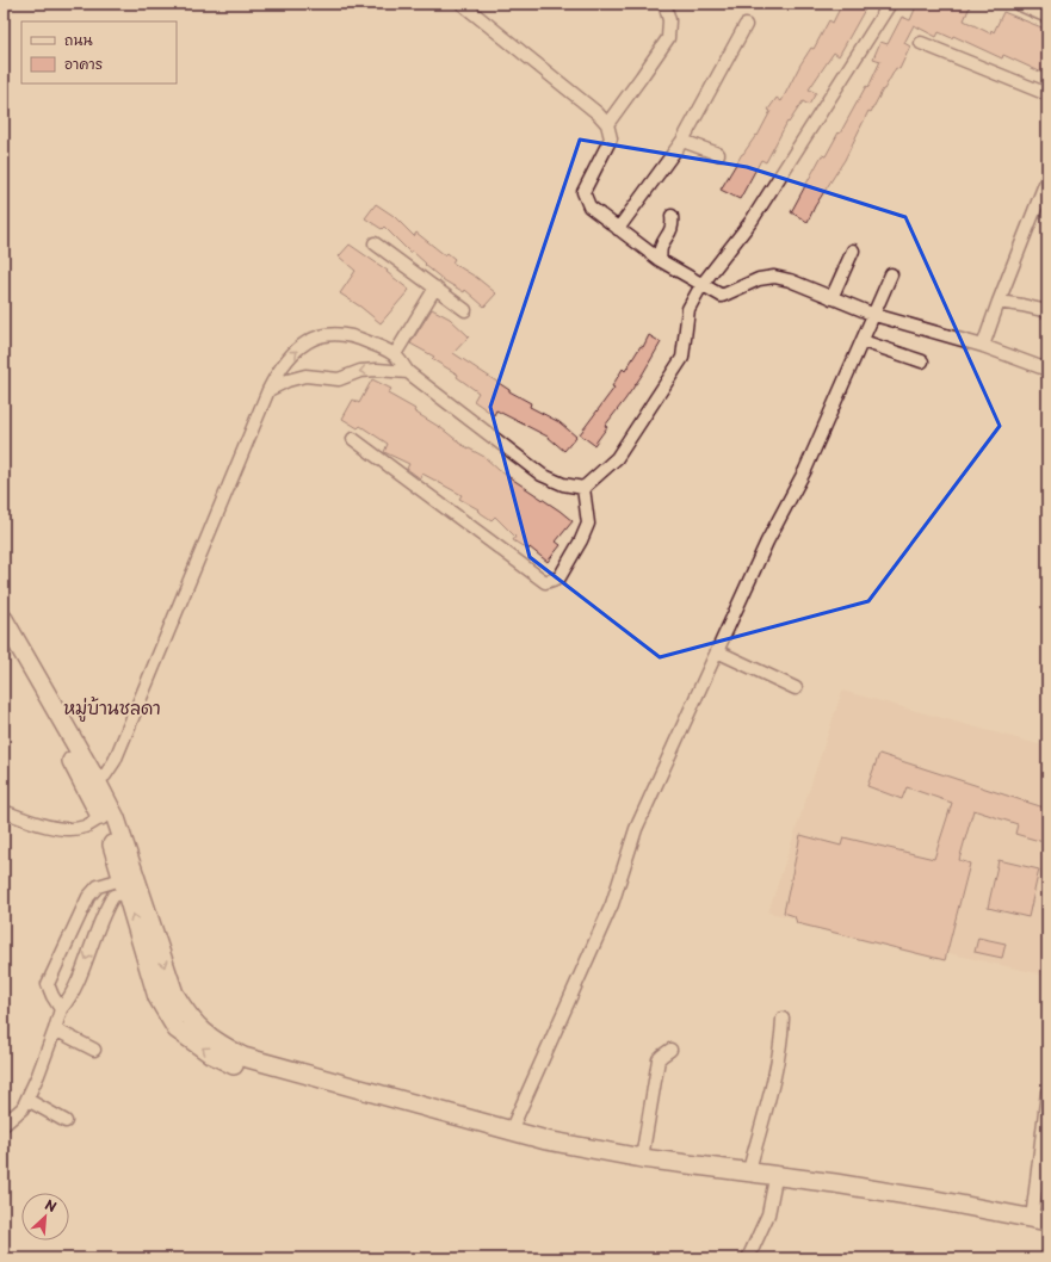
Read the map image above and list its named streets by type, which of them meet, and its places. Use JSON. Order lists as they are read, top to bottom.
{
  "districts": ["หมู่บ้านชลดา"],
  "legend": ["ถนน", "อาคาร"],
  "north": "top right"
}
